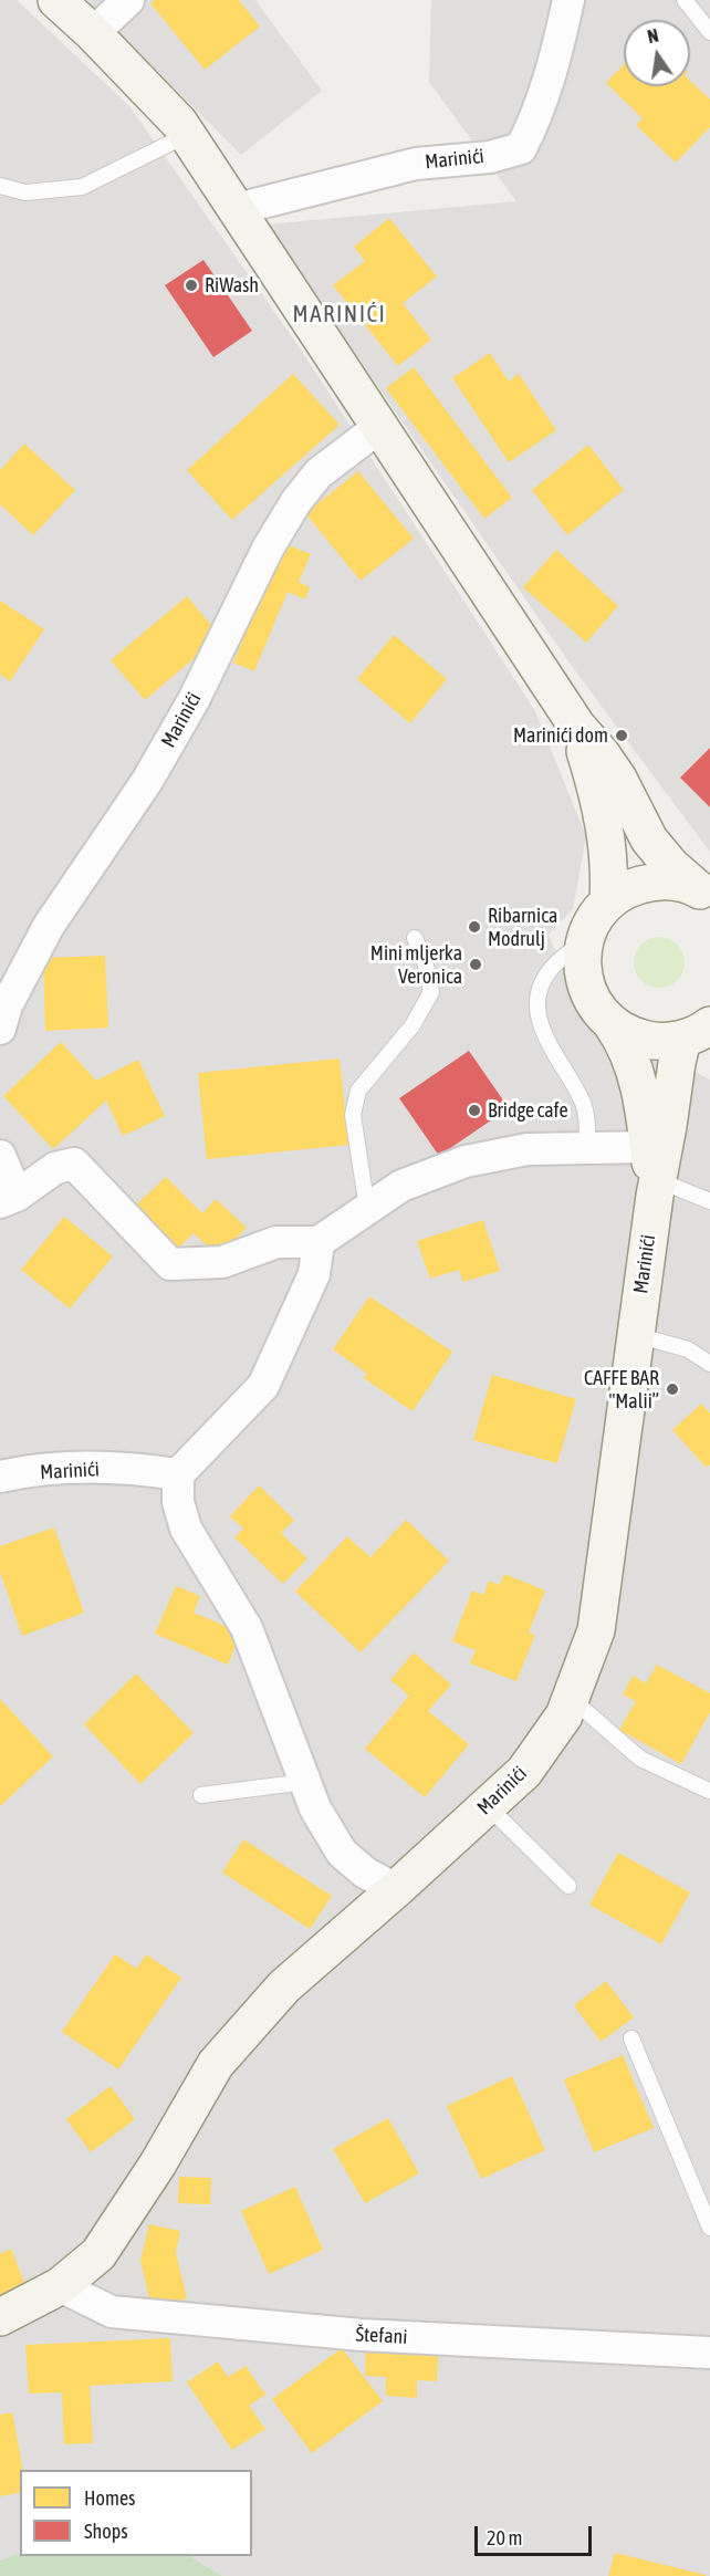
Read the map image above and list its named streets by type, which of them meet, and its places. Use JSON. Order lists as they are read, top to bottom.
{
  "streets": {
    "street": ["Marinići", "Štefani"]
  },
  "districts": ["MARINIĆI"],
  "places": [
    "RiWash",
    "Marinići dom",
    "Ribarnica Modrulj",
    "Mini mljerka Veronica",
    "Bridge cafe",
    "CAFFE BAR \"Malii”"
  ],
  "legend": ["Homes", "Shops"],
  "scale_bar": "20 m",
  "north": "top"
}
